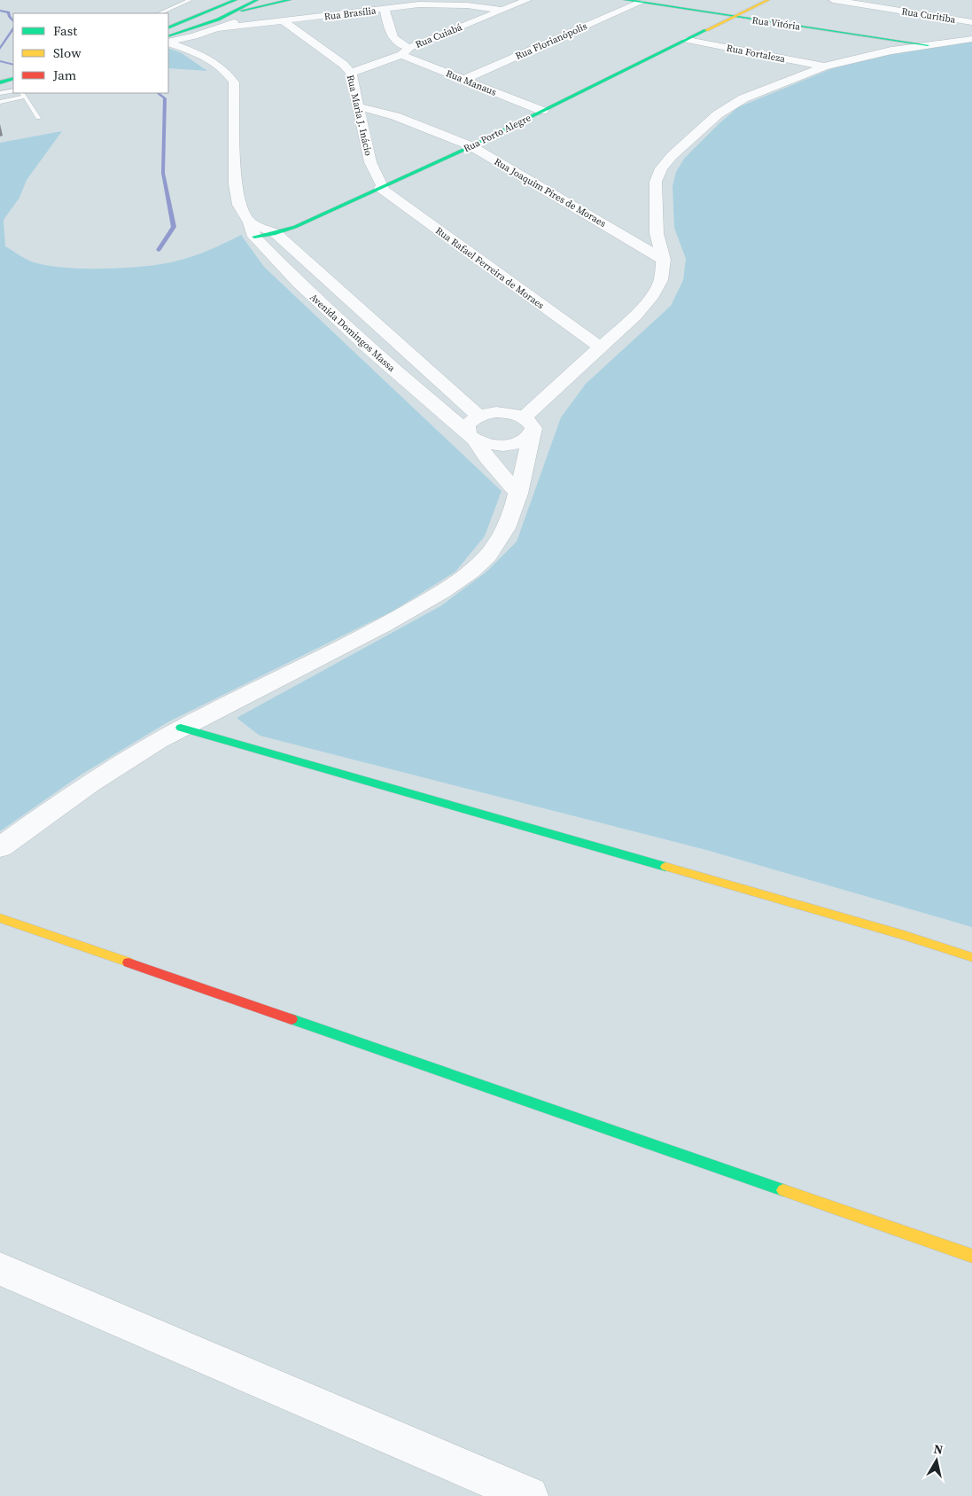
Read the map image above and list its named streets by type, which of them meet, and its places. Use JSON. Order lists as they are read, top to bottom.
{
  "streets": {
    "street": [
      "Rua Brasília",
      "Rua Curitiba",
      "Rua Vitória",
      "Rua Cuiabá",
      "Rua Florianópolis",
      "Rua Fortaleza",
      "Rua Manaus",
      "Rua Maria J. Inácio",
      "Rua Porto Alegre",
      "Rua Joaquim Pires de Moraes",
      "Rua Rafael Ferreira de Moraes",
      "Avenida Domingos Massa"
    ]
  },
  "crossings": [
    ["Rua Brasília", "Rua Cuiabá"],
    ["Rua Brasília", "Rua Manaus"],
    ["Rua Brasília", "Rua Maria J. Inácio"],
    ["Rua Vitória", "Rua Florianópolis"],
    ["Rua Vitória", "Rua Porto Alegre"],
    ["Rua Cuiabá", "Rua Manaus"],
    ["Rua Cuiabá", "Rua Maria J. Inácio"],
    ["Rua Florianópolis", "Rua Manaus"],
    ["Rua Fortaleza", "Rua Porto Alegre"],
    ["Rua Manaus", "Rua Porto Alegre"],
    ["Rua Maria J. Inácio", "Rua Porto Alegre"],
    ["Rua Maria J. Inácio", "Rua Joaquim Pires de Moraes"],
    ["Rua Maria J. Inácio", "Rua Rafael Ferreira de Moraes"],
    ["Rua Porto Alegre", "Rua Joaquim Pires de Moraes"],
    ["Rua Porto Alegre", "Rua Rafael Ferreira de Moraes"],
    ["Rua Porto Alegre", "Avenida Domingos Massa"]
  ],
  "legend": ["Fast", "Slow", "Jam"],
  "north": "top"
}
